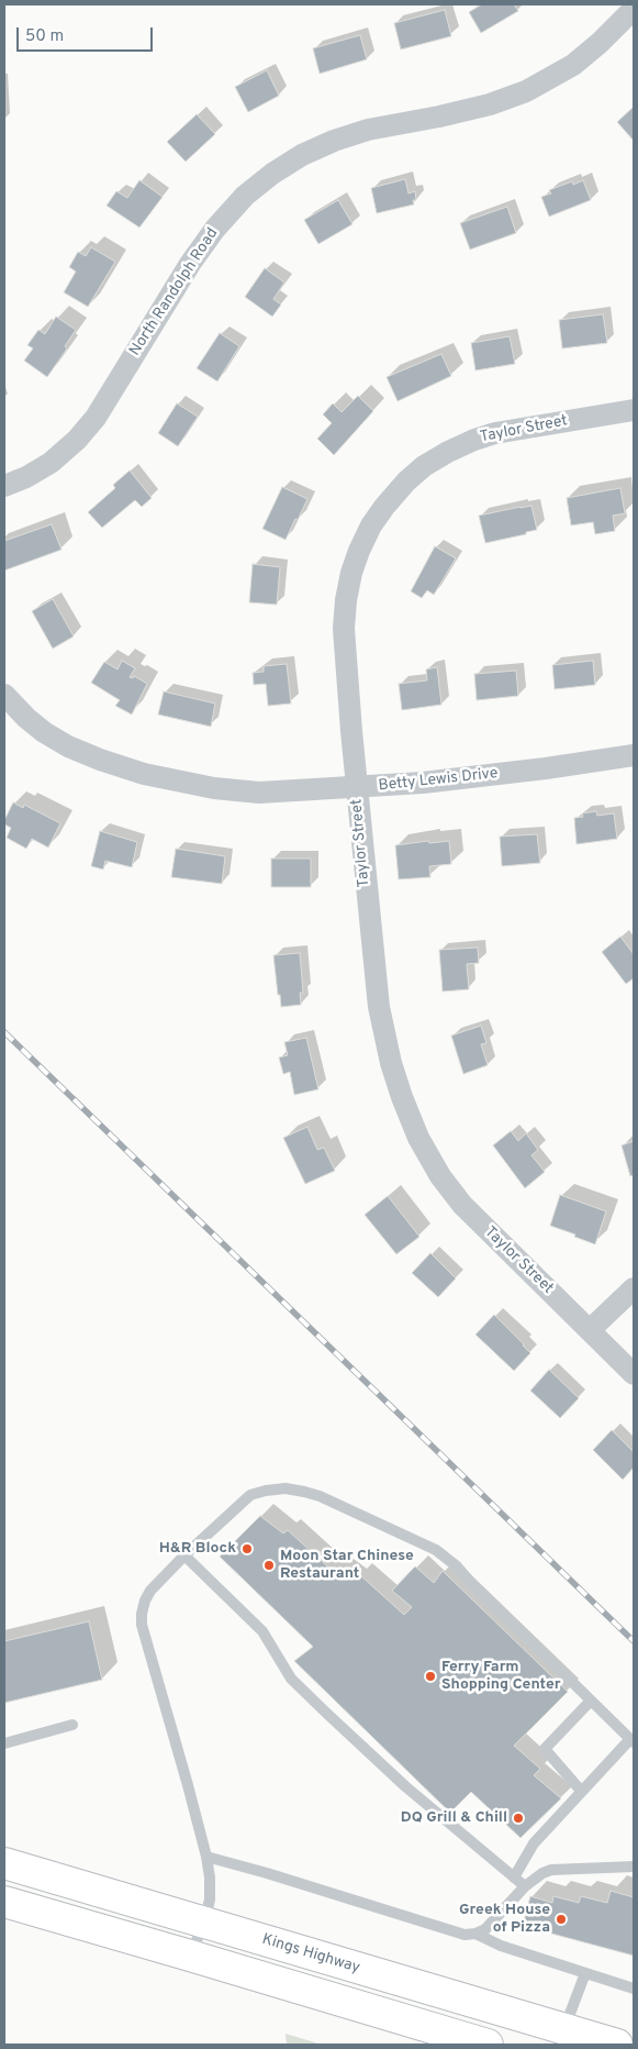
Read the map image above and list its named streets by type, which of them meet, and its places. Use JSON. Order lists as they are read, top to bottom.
{
  "streets": {
    "main road": ["Kings Highway"],
    "street": ["North Randolph Road", "Taylor Street", "Betty Lewis Drive"]
  },
  "crossings": [
    ["Taylor Street", "Betty Lewis Drive"]
  ],
  "places": [
    "H&R Block",
    "Moon Star Chinese Restaurant",
    "Ferry Farm Shopping Center",
    "DQ Grill & Chill",
    "Greek House of Pizza"
  ],
  "scale_bar": "50 m"
}
